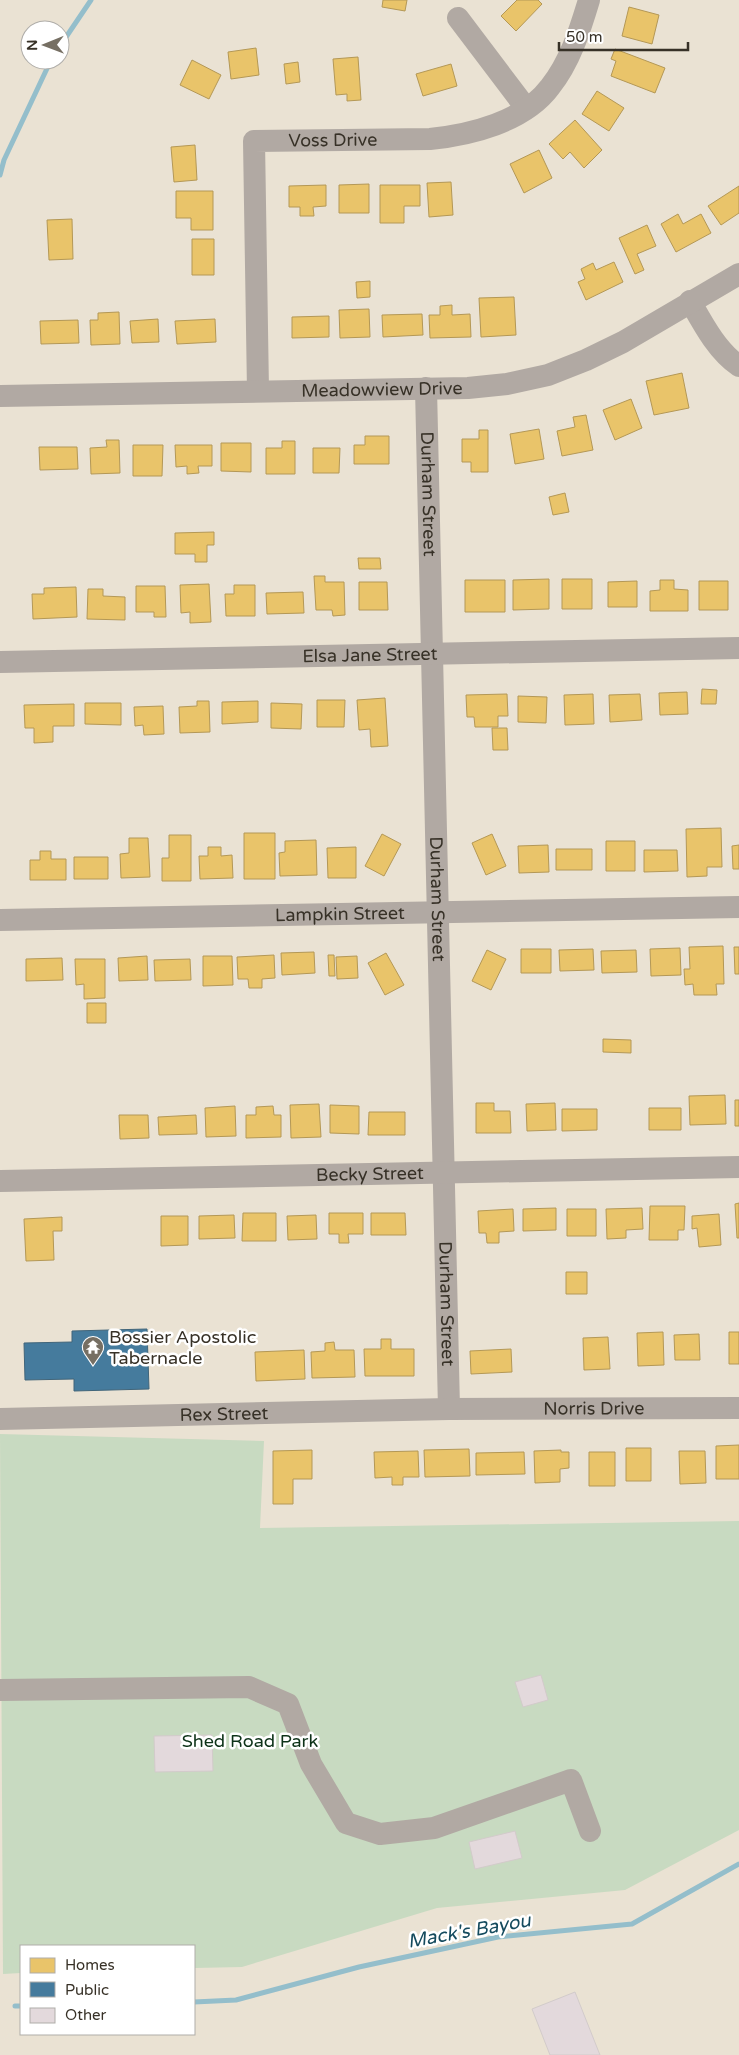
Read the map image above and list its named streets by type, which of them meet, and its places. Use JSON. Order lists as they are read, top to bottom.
{
  "streets": {
    "street": [
      "Voss Drive",
      "Meadowview Drive",
      "Durham Street",
      "Elsa Jane Street",
      "Lampkin Street",
      "Becky Street",
      "Norris Drive",
      "Rex Street"
    ]
  },
  "crossings": [
    ["Voss Drive", "Meadowview Drive"],
    ["Meadowview Drive", "Durham Street"],
    ["Durham Street", "Elsa Jane Street"],
    ["Durham Street", "Lampkin Street"],
    ["Durham Street", "Becky Street"],
    ["Durham Street", "Norris Drive"],
    ["Durham Street", "Rex Street"],
    ["Norris Drive", "Rex Street"]
  ],
  "water": ["Mack's Bayou"],
  "parks": ["Shed Road Park"],
  "places": {
    "temple": ["Bossier Apostolic Tabernacle"]
  },
  "legend": ["Homes", "Public", "Other"],
  "scale_bar": "50 m",
  "north": "left"
}
